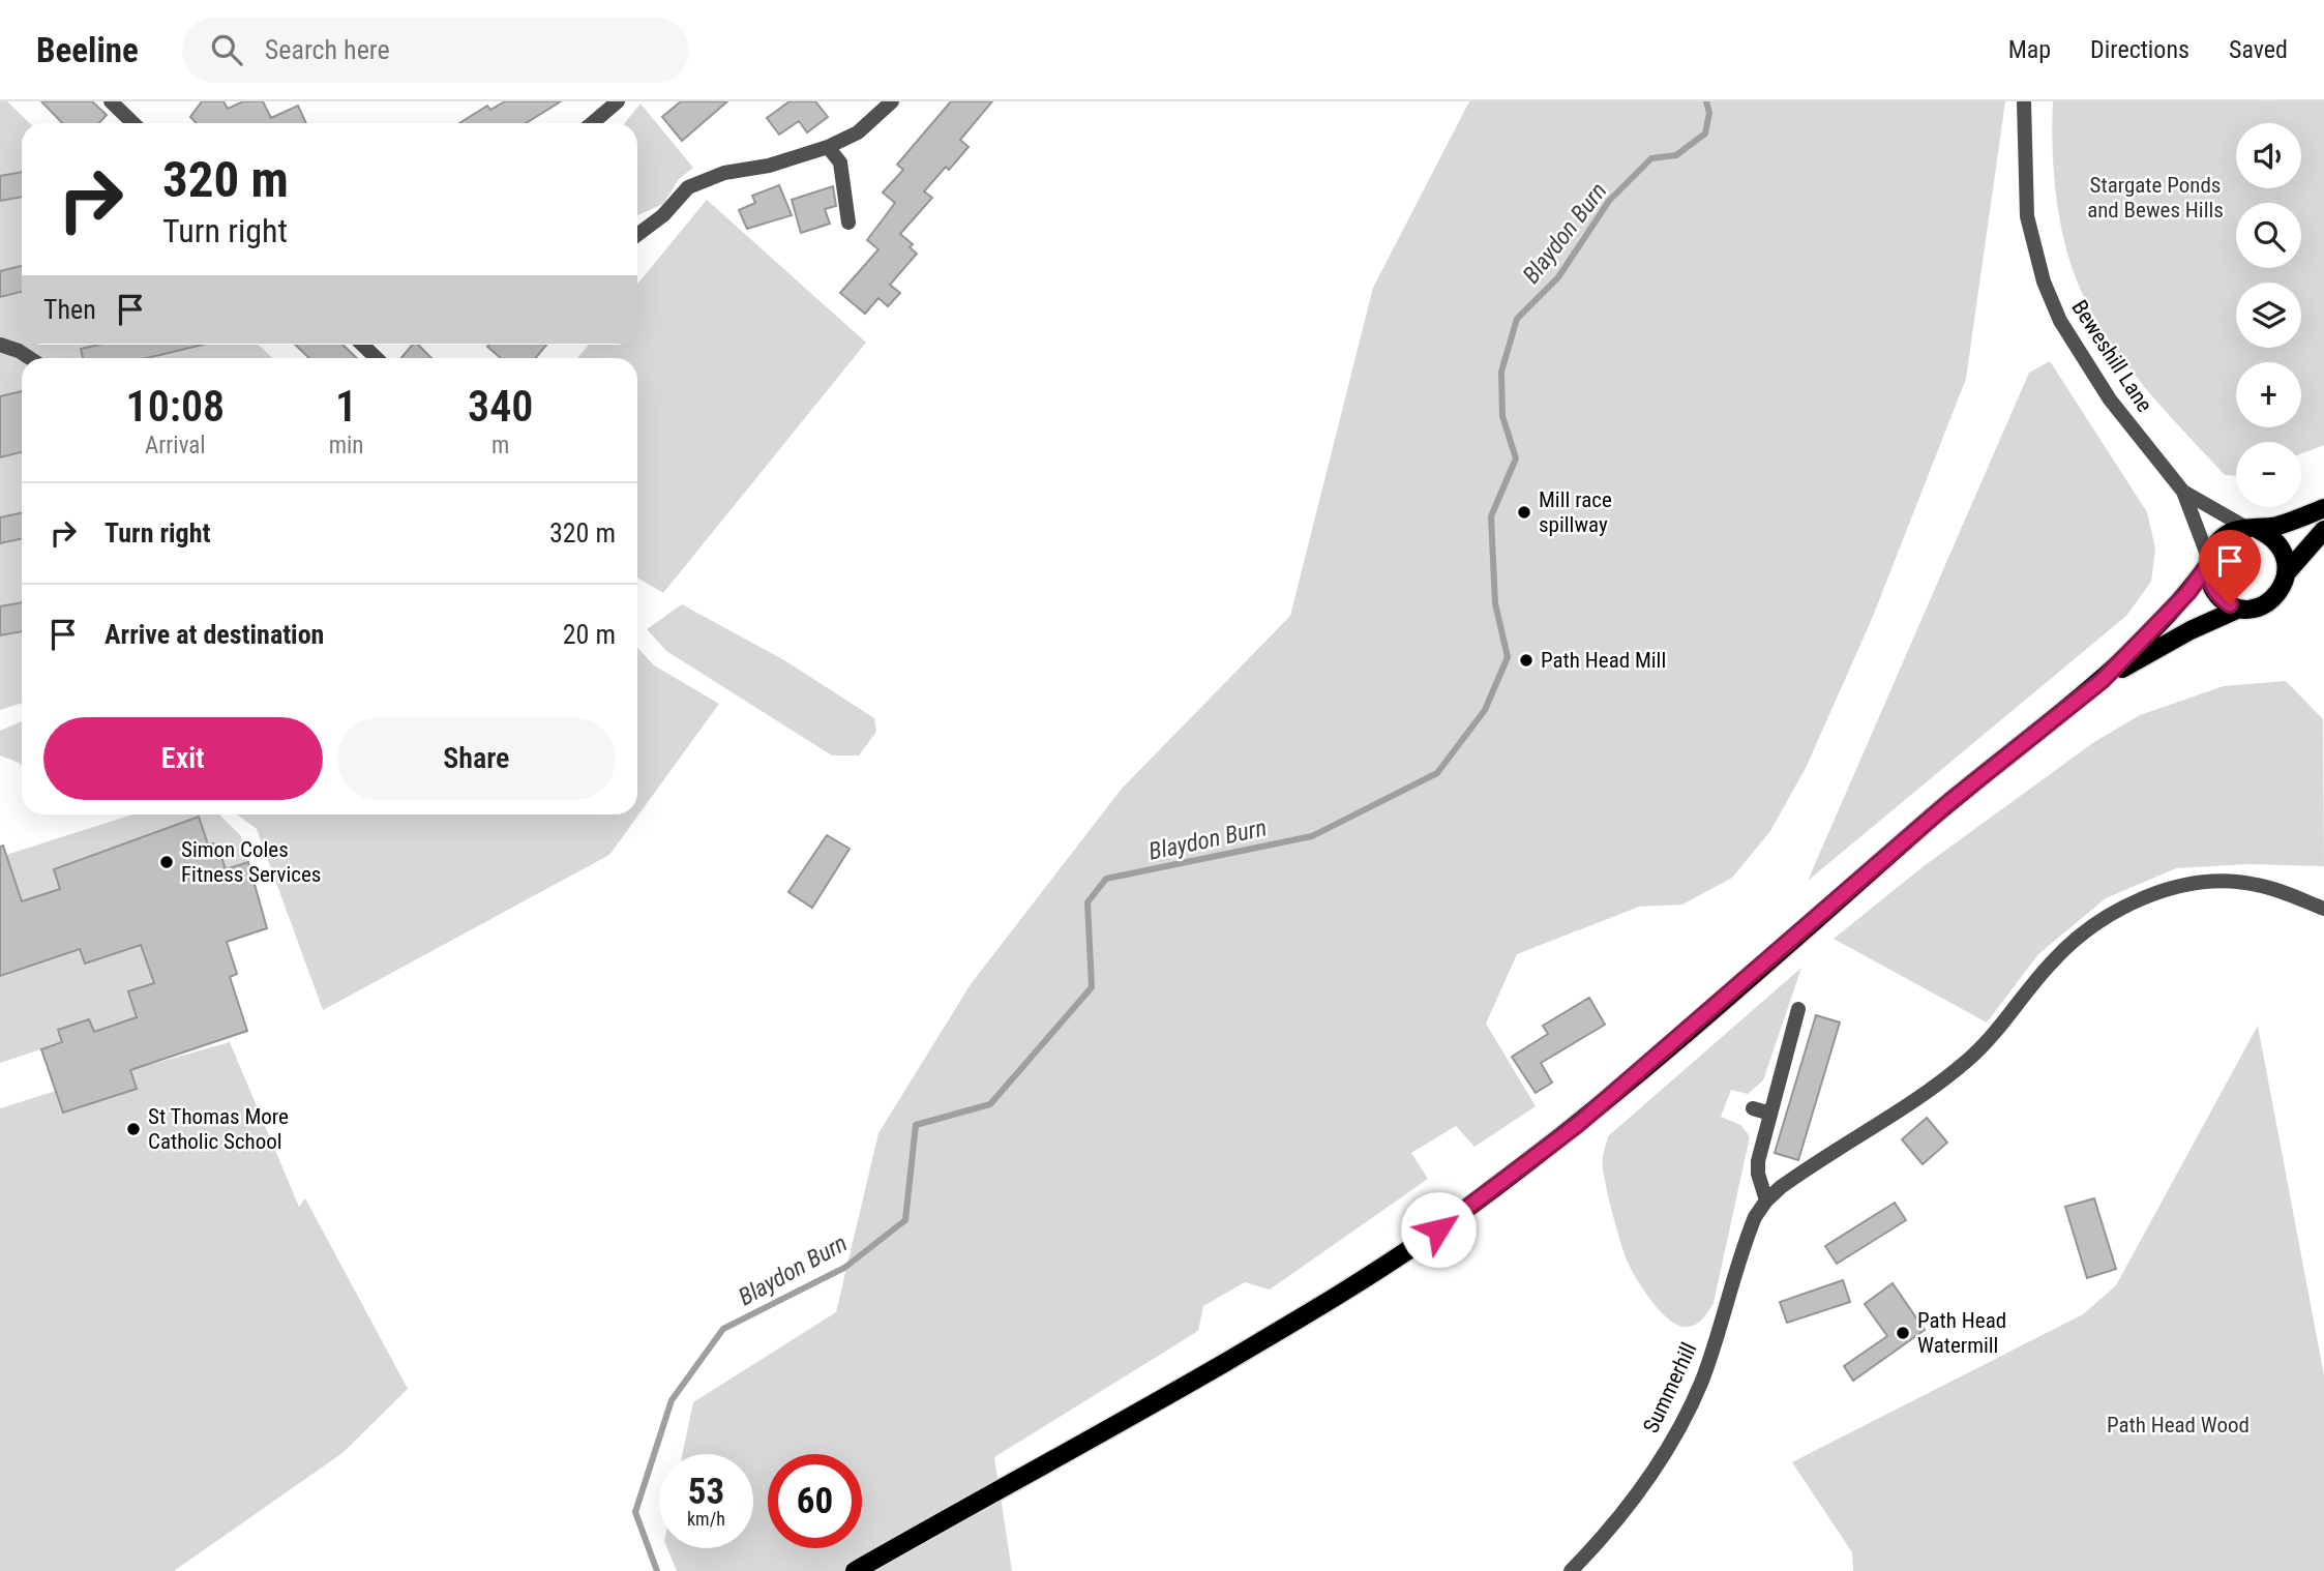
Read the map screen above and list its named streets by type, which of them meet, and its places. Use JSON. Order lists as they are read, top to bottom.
{
  "streets": {
    "street": ["Beweshill Lane", "Summerhill"]
  },
  "water": ["Blaydon Burn"],
  "parks": ["Stargate Ponds and Bewes Hills", "Path Head Wood"],
  "places": [
    "Mill race spillway",
    "Path Head Mill",
    "Simon Coles Fitness Services",
    "St Thomas More Catholic School",
    "Path Head Watermill"
  ],
  "page": {
    "header": "Beeline",
    "search": "Search here",
    "nav": ["Map", "Directions", "Saved"],
    "map_buttons": ["+", "−"],
    "turn": ["320 m", "Turn right"],
    "then": "Then",
    "eta": [
      "10:08",
      "Arrival",
      "1",
      "min",
      "340",
      "m"
    ],
    "list": [
      {
        "name": "Turn right",
        "value": "320 m"
      },
      {
        "name": "Arrive at destination",
        "value": "20 m"
      }
    ],
    "buttons": ["Exit", "Share"],
    "speed": "53 km/h",
    "limit": "60"
  }
}
